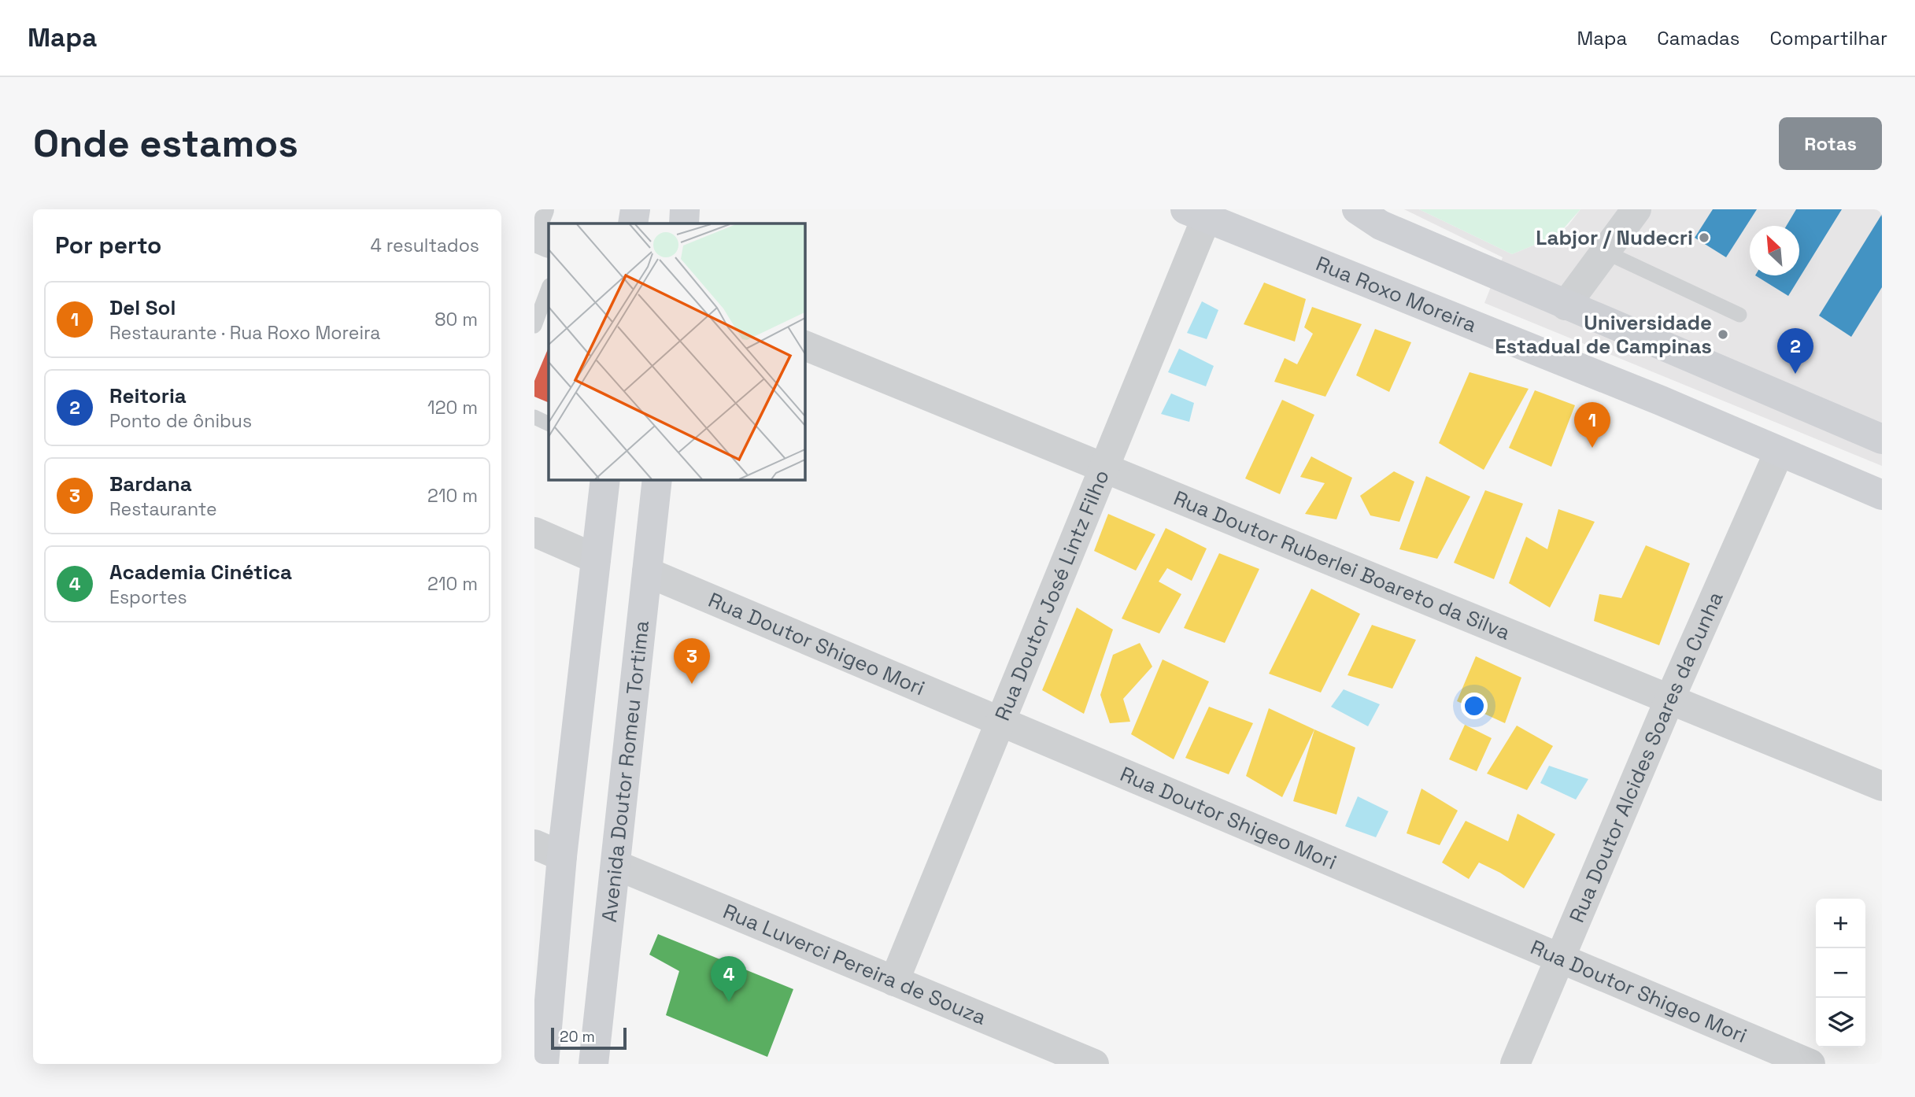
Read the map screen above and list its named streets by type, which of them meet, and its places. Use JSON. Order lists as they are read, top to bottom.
{
  "streets": {
    "main road": ["Rua Roxo Moreira", "Avenida Doutor Romeu Tortima"],
    "street": [
      "Rua Doutor Ruberlei Boareto da Silva",
      "Rua Doutor José Lintz Filho",
      "Rua Doutor Shigeo Mori",
      "Rua Doutor Alcides Soares da Cunha",
      "Rua Luverci Pereira de Souza"
    ]
  },
  "crossings": [
    ["Rua Roxo Moreira", "Rua Doutor José Lintz Filho"],
    ["Rua Roxo Moreira", "Rua Doutor Alcides Soares da Cunha"],
    ["Rua Doutor Ruberlei Boareto da Silva", "Rua Doutor José Lintz Filho"],
    ["Rua Doutor Ruberlei Boareto da Silva", "Rua Doutor Alcides Soares da Cunha"],
    ["Rua Doutor José Lintz Filho", "Rua Doutor Shigeo Mori"],
    ["Rua Doutor José Lintz Filho", "Rua Luverci Pereira de Souza"],
    ["Rua Doutor Shigeo Mori", "Rua Doutor Alcides Soares da Cunha"],
    ["Rua Doutor Shigeo Mori", "Avenida Doutor Romeu Tortima"],
    ["Avenida Doutor Romeu Tortima", "Rua Luverci Pereira de Souza"]
  ],
  "places": ["Labjor / Nudecri", "Universidade Estadual de Campinas"],
  "scale_bar": "20 m",
  "north": "top left",
  "page": {
    "header": "Mapa",
    "nav": ["Mapa", "Camadas", "Compartilhar"],
    "buttons": "Rotas",
    "title": "Onde estamos",
    "heading": ["Por perto", "4 resultados"],
    "list": [
      {
        "mark": "1",
        "name": "Del Sol",
        "note": "Restaurante · Rua Roxo Moreira",
        "value": "80 m"
      },
      {
        "mark": "2",
        "name": "Reitoria",
        "note": "Ponto de ônibus",
        "value": "120 m"
      },
      {
        "mark": "3",
        "name": "Bardana",
        "note": "Restaurante",
        "value": "210 m"
      },
      {
        "mark": "4",
        "name": "Academia Cinética",
        "note": "Esportes",
        "value": "210 m"
      }
    ],
    "pins": [
      "2",
      "1",
      "3",
      "4"
    ],
    "map_buttons": ["+", "−"],
    "scale": "20 m"
  }
}
